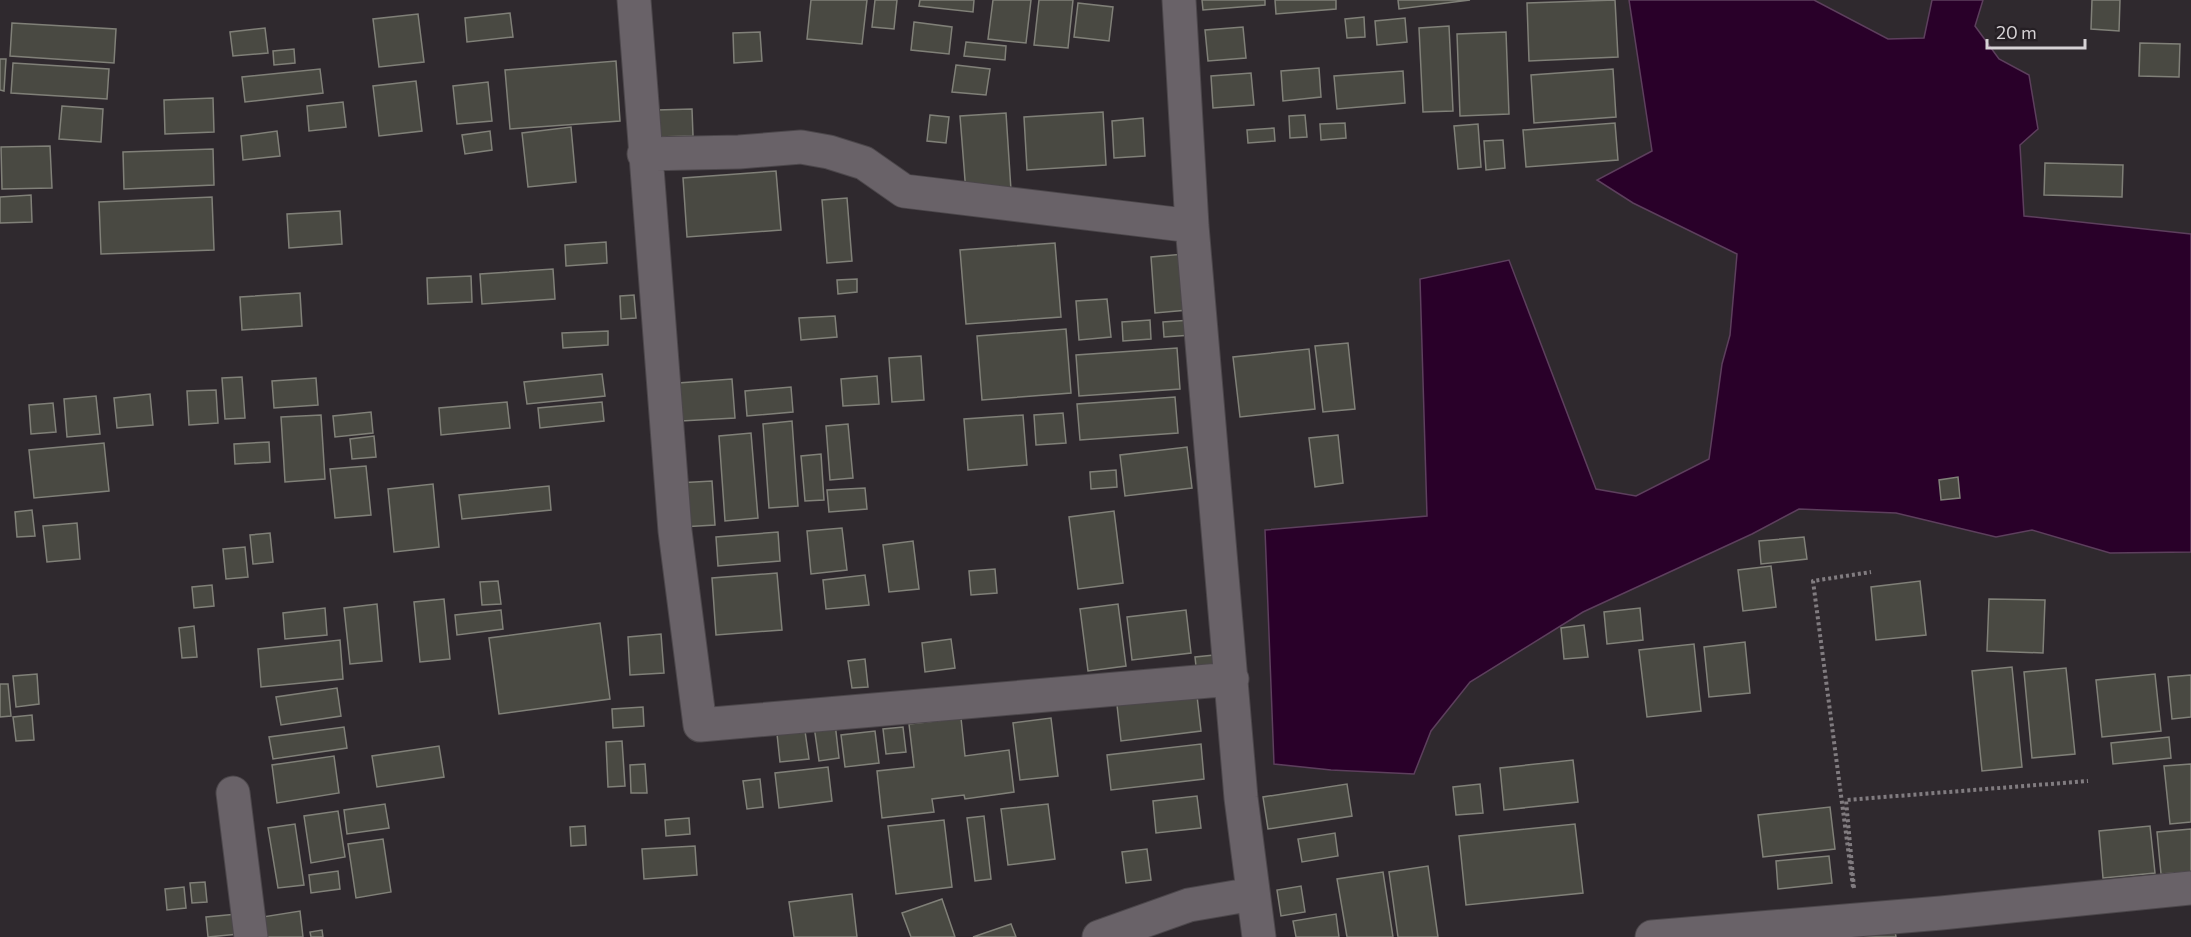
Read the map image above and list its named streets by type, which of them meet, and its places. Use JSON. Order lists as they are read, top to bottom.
{
  "scale_bar": "20 m"
}
